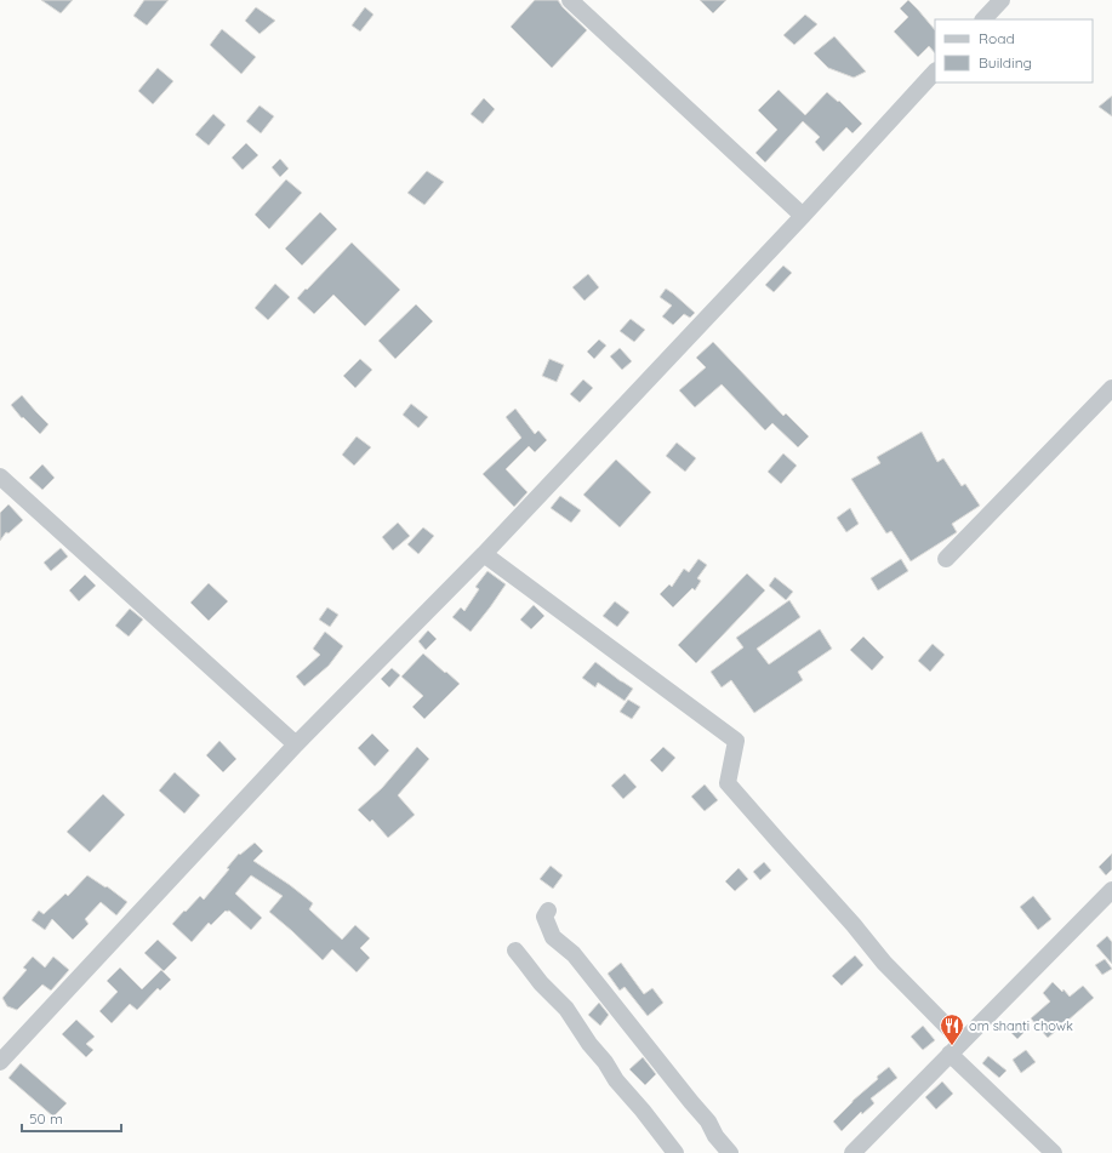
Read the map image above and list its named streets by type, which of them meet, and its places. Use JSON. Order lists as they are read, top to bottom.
{
  "places": {
    "restaurant": ["om shanti chowk"]
  },
  "legend": ["Road", "Building"],
  "scale_bar": "50 m"
}
